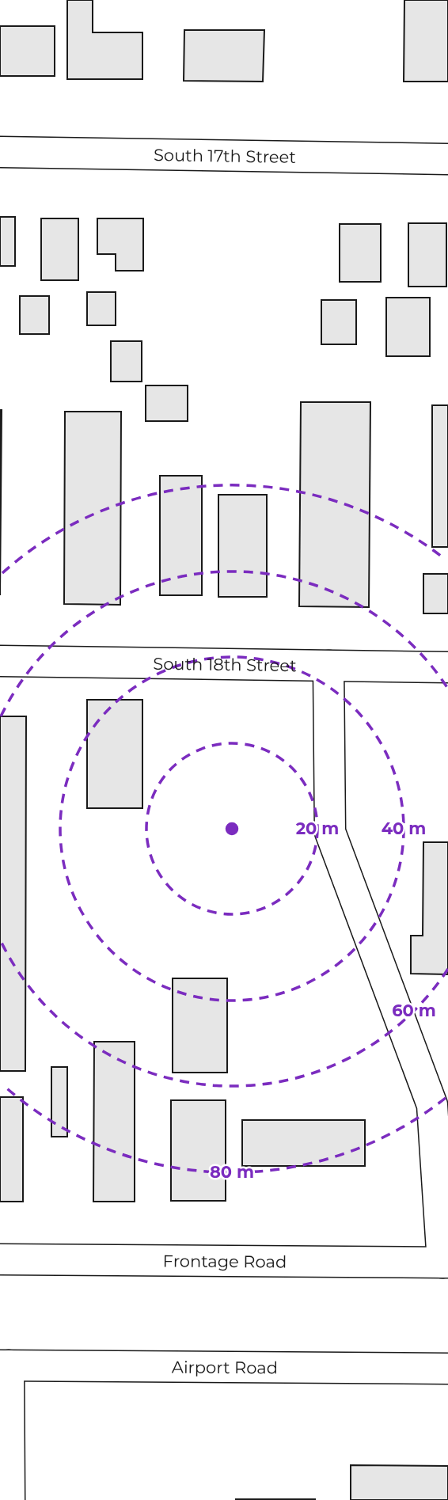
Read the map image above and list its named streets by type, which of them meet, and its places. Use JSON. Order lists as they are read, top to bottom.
{
  "streets": {
    "street": [
      "South 17th Street",
      "South 18th Street",
      "Frontage Road",
      "Airport Road"
    ]
  },
  "rings": [
    "20 m",
    "40 m",
    "60 m",
    "80 m"
  ]
}
